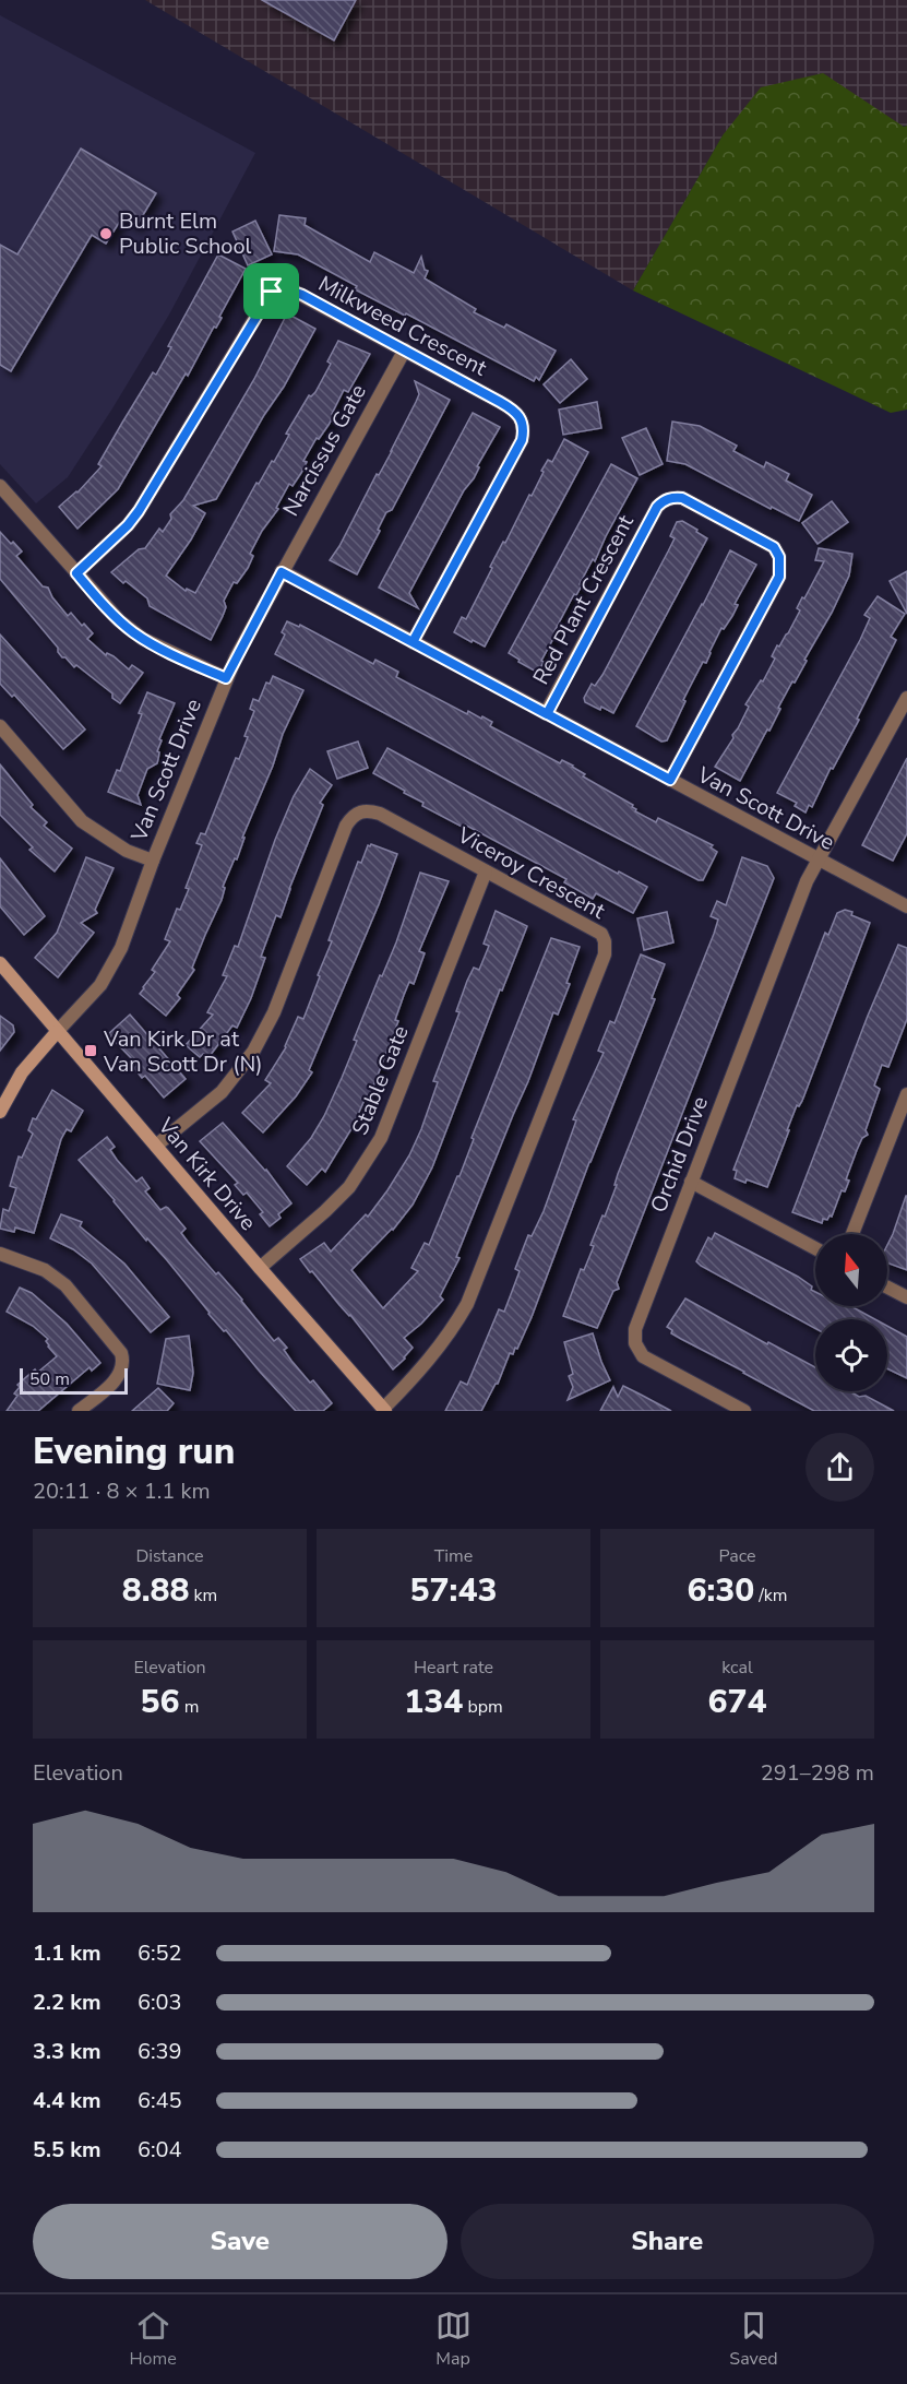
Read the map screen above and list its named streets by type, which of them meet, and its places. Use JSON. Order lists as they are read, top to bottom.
{
  "streets": {
    "street": [
      "Milkweed Crescent",
      "Narcissus Gate",
      "Red Plant Crescent",
      "Van Scott Drive",
      "Viceroy Crescent",
      "Stable Gate",
      "Orchid Drive",
      "Van Kirk Drive"
    ]
  },
  "crossings": [
    ["Milkweed Crescent", "Narcissus Gate"],
    ["Milkweed Crescent", "Van Scott Drive"],
    ["Narcissus Gate", "Van Scott Drive"],
    ["Red Plant Crescent", "Van Scott Drive"],
    ["Van Scott Drive", "Orchid Drive"],
    ["Van Scott Drive", "Van Kirk Drive"],
    ["Viceroy Crescent", "Stable Gate"],
    ["Viceroy Crescent", "Van Kirk Drive"],
    ["Stable Gate", "Van Kirk Drive"]
  ],
  "places": {
    "other": ["Burnt Elm Public School"],
    "transit": ["Van Kirk Dr at Van Scott Dr (N)"]
  },
  "scale_bar": "50 m",
  "north": "top",
  "page": {
    "scale": "50 m",
    "heading": ["Evening run", "20:11 · 8 × 1.1 km"],
    "stats": [
      ["Distance", "8.88 km"],
      ["Time", "57:43"],
      ["Pace", "6:30 /km"],
      ["Elevation", "56 m"],
      ["Heart rate", "134 bpm"],
      ["kcal", "674"]
    ],
    "chart": ["Elevation", "291–298 m"],
    "list": [
      {
        "name": "1.1 km",
        "note": "6:52"
      },
      {
        "name": "2.2 km",
        "note": "6:03"
      },
      {
        "name": "3.3 km",
        "note": "6:39"
      },
      {
        "name": "4.4 km",
        "note": "6:45"
      },
      {
        "name": "5.5 km",
        "note": "6:04"
      }
    ],
    "buttons": ["Save", "Share"],
    "tabs": ["Home", "Map", "Saved"]
  }
}
